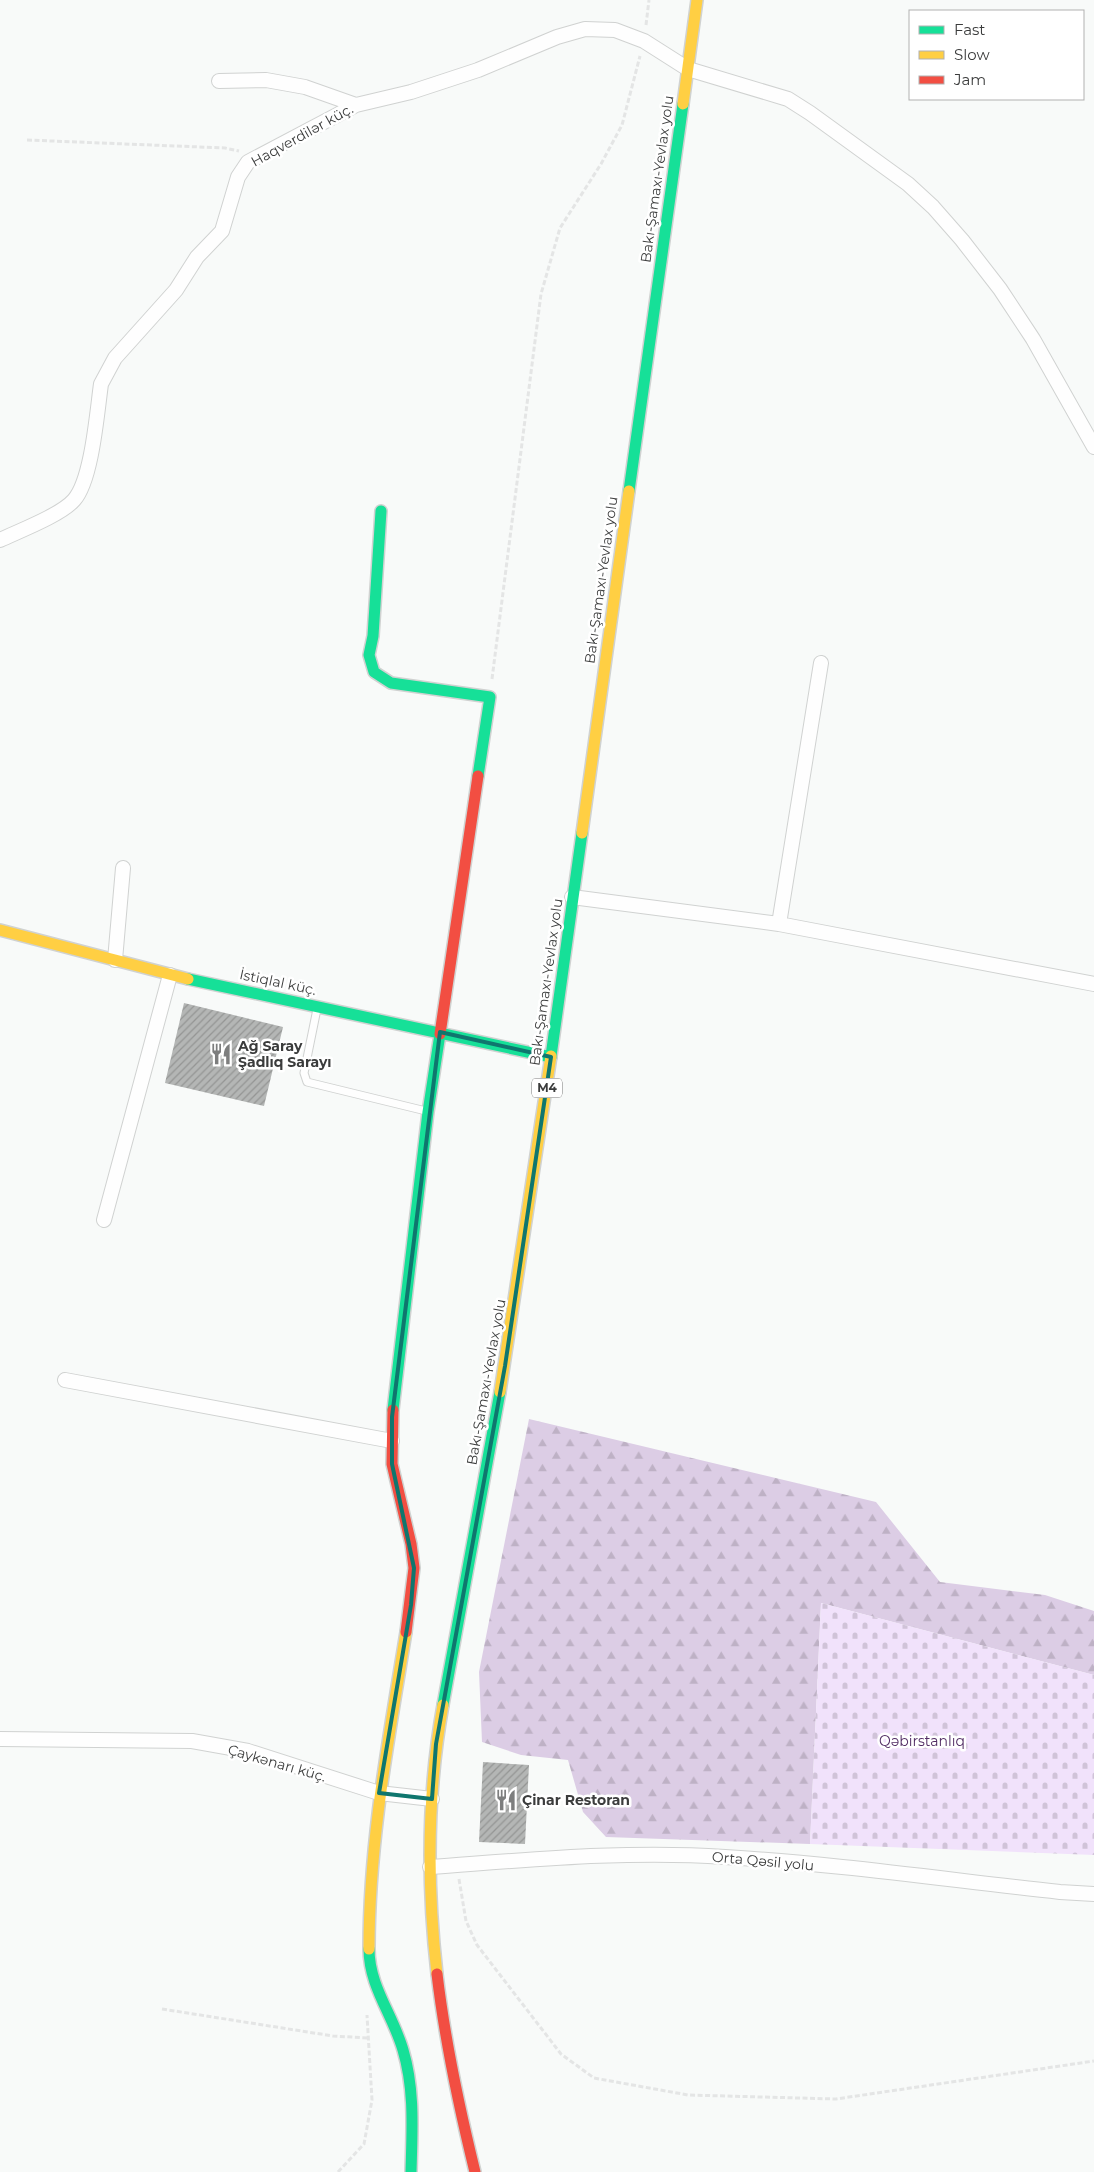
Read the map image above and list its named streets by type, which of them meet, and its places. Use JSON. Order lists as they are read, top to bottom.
{
  "streets": {
    "main road": ["Bakı-Şamaxı-Yevlax yolu", "İstiqlal küç.", "M4"],
    "street": ["Haqverdilər küç.", "Çaykənarı küç.", "Orta Qəsil yolu"]
  },
  "crossings": [
    ["Haqverdilər küç.", "Bakı-Şamaxı-Yevlax yolu"],
    ["Bakı-Şamaxı-Yevlax yolu", "İstiqlal küç."],
    ["Bakı-Şamaxı-Yevlax yolu", "Çaykənarı küç."],
    ["Bakı-Şamaxı-Yevlax yolu", "Orta Qəsil yolu"]
  ],
  "parks": ["Qəbirstanlıq"],
  "places": {
    "restaurant": ["Ağ Saray Şadlıq Sarayı", "Çinar Restoran"]
  },
  "legend": ["Fast", "Slow", "Jam"]
}
